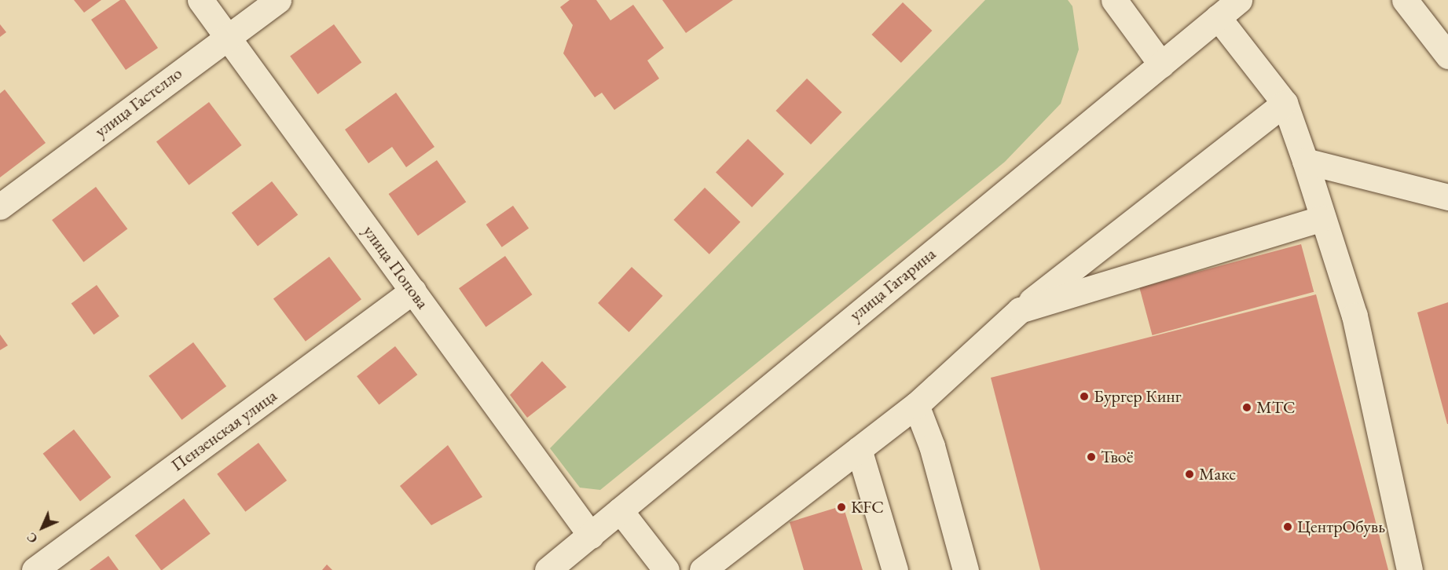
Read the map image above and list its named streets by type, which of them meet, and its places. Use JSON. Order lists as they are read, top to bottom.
{
  "streets": {
    "street": [
      "улица Гастелло",
      "улица Попова",
      "улица Гагарина",
      "Пензенская улица"
    ]
  },
  "crossings": [
    ["улица Гастелло", "улица Попова"],
    ["улица Попова", "улица Гагарина"],
    ["улица Попова", "Пензенская улица"]
  ],
  "places": [
    "Бургер Кинг",
    "МТС",
    "Твоё",
    "Макс",
    "KFC",
    "ЦентрОбувь"
  ],
  "north": "bottom left"
}
